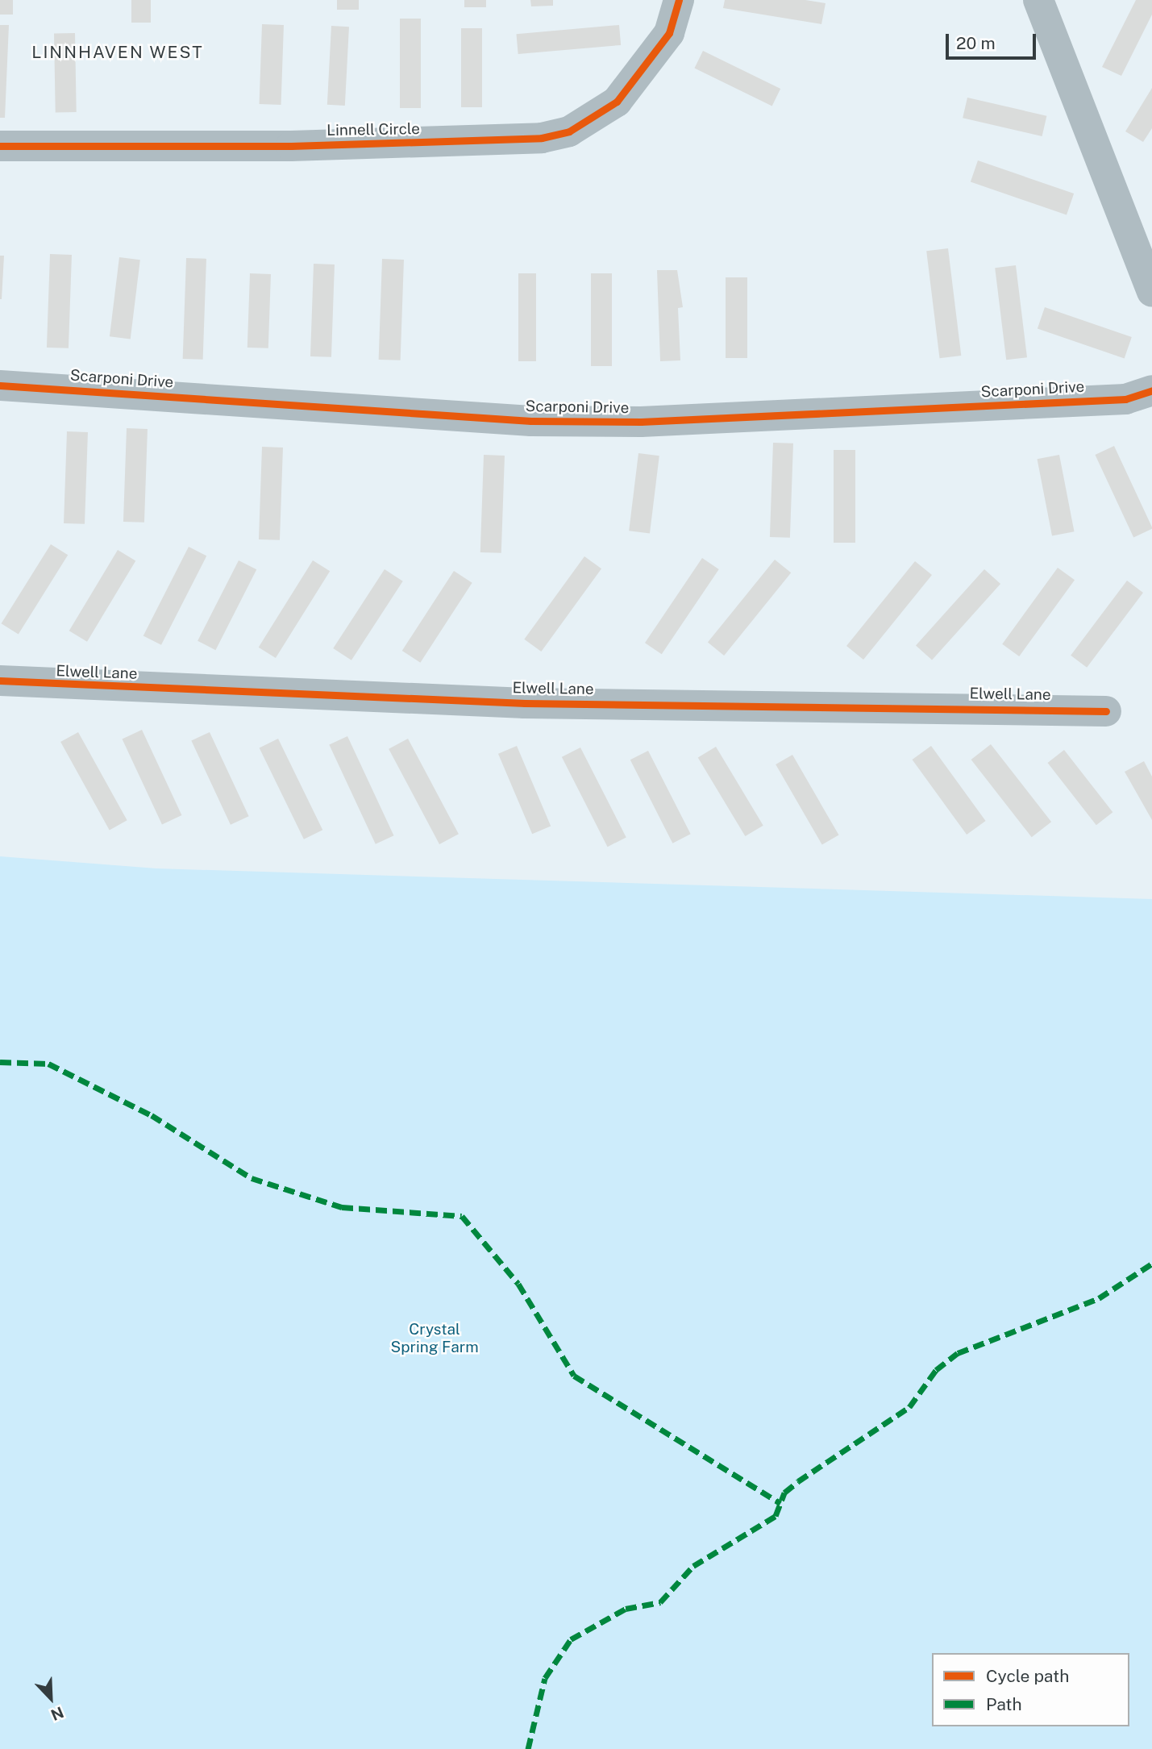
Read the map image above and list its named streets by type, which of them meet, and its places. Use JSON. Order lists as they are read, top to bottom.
{
  "streets": {
    "street": ["Linnell Circle", "Scarponi Drive", "Elwell Lane"]
  },
  "districts": ["LINNHAVEN WEST"],
  "parks": ["Crystal Spring Farm"],
  "legend": ["Cycle path", "Path"],
  "scale_bar": "20 m",
  "north": "bottom right"
}
